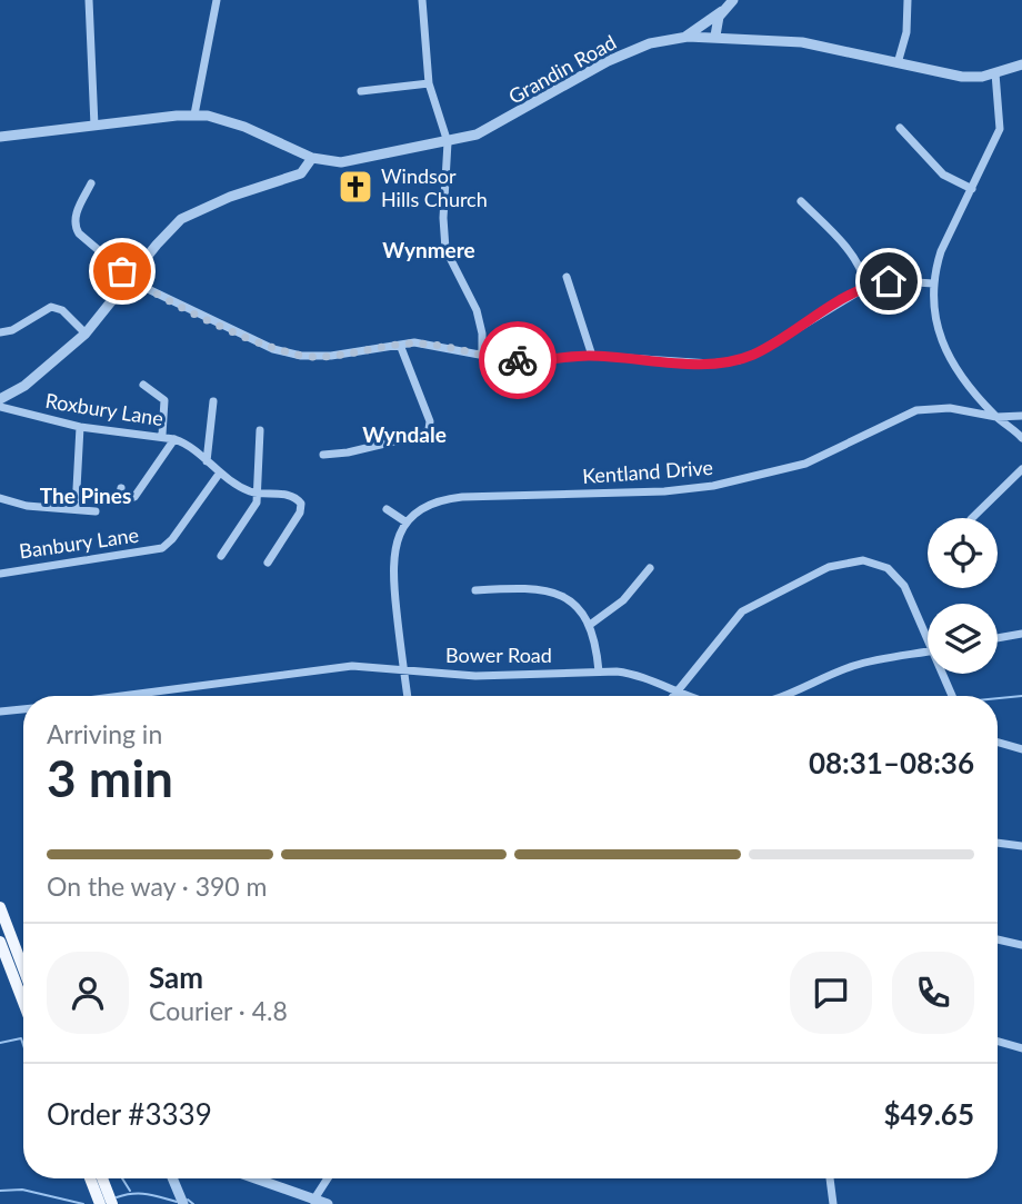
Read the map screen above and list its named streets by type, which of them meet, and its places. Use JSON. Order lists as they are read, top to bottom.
{
  "streets": {
    "street": [
      "Grandin Road",
      "Roxbury Lane",
      "Kentland Drive",
      "Banbury Lane",
      "Bower Road"
    ]
  },
  "crossings": [
    ["Roxbury Lane", "Banbury Lane"]
  ],
  "districts": ["Wynmere", "Wyndale", "The Pines"],
  "places": {
    "church": ["Windsor Hills Church"]
  },
  "page": {
    "heading": ["3 min", "Arriving in", "08:31–08:36"],
    "panel": [
      "Sam",
      "Courier · 4.8",
      "Order #3339",
      "$49.65"
    ],
    "bar": "On the way · 390 m"
  }
}
